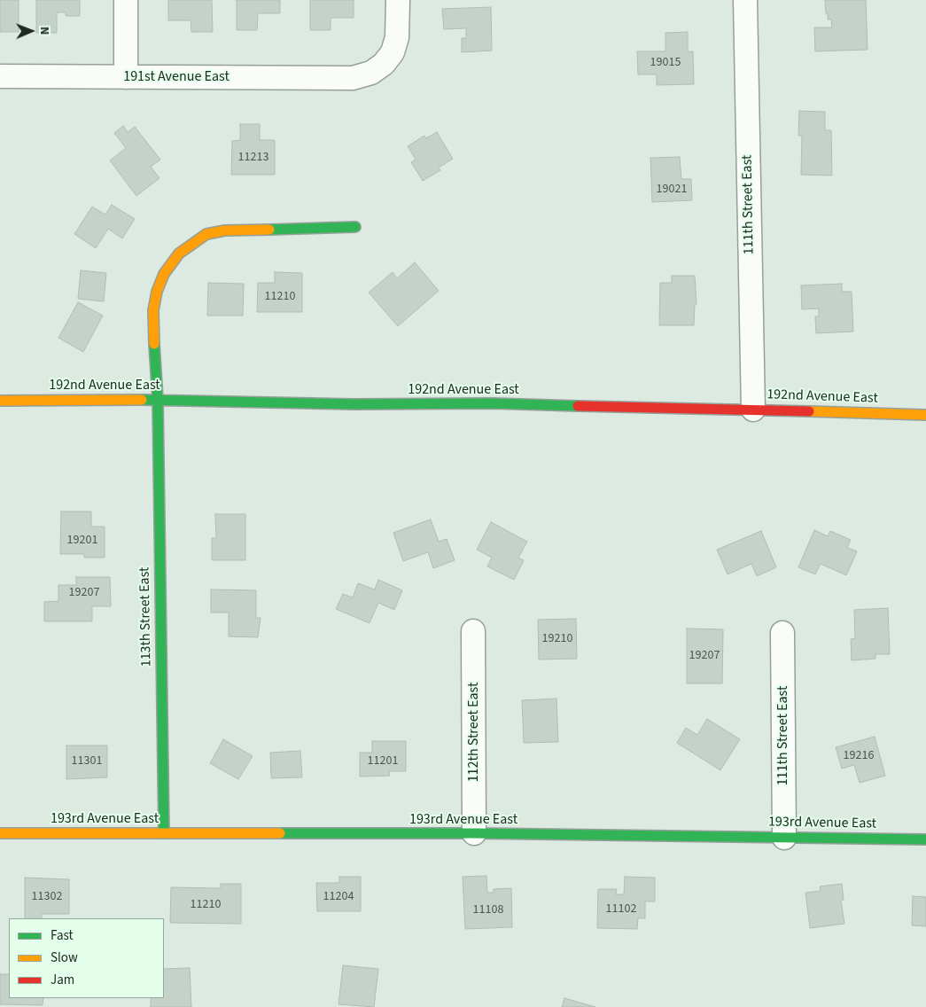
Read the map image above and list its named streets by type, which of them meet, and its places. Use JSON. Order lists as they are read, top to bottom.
{
  "streets": {
    "street": [
      "191st Avenue East",
      "111th Street East",
      "192nd Avenue East",
      "113th Street East",
      "112th Street East",
      "193rd Avenue East"
    ]
  },
  "crossings": [
    ["111th Street East", "192nd Avenue East"],
    ["111th Street East", "193rd Avenue East"],
    ["192nd Avenue East", "113th Street East"],
    ["113th Street East", "193rd Avenue East"],
    ["112th Street East", "193rd Avenue East"]
  ],
  "house_numbers": [
    "19015",
    "11213",
    "19021",
    "11210",
    "19201",
    "19207",
    "19210",
    "19207",
    "19216",
    "11301",
    "11201",
    "11302",
    "11204",
    "11210",
    "11102",
    "11108"
  ],
  "legend": ["Fast", "Slow", "Jam"],
  "north": "right"
}
